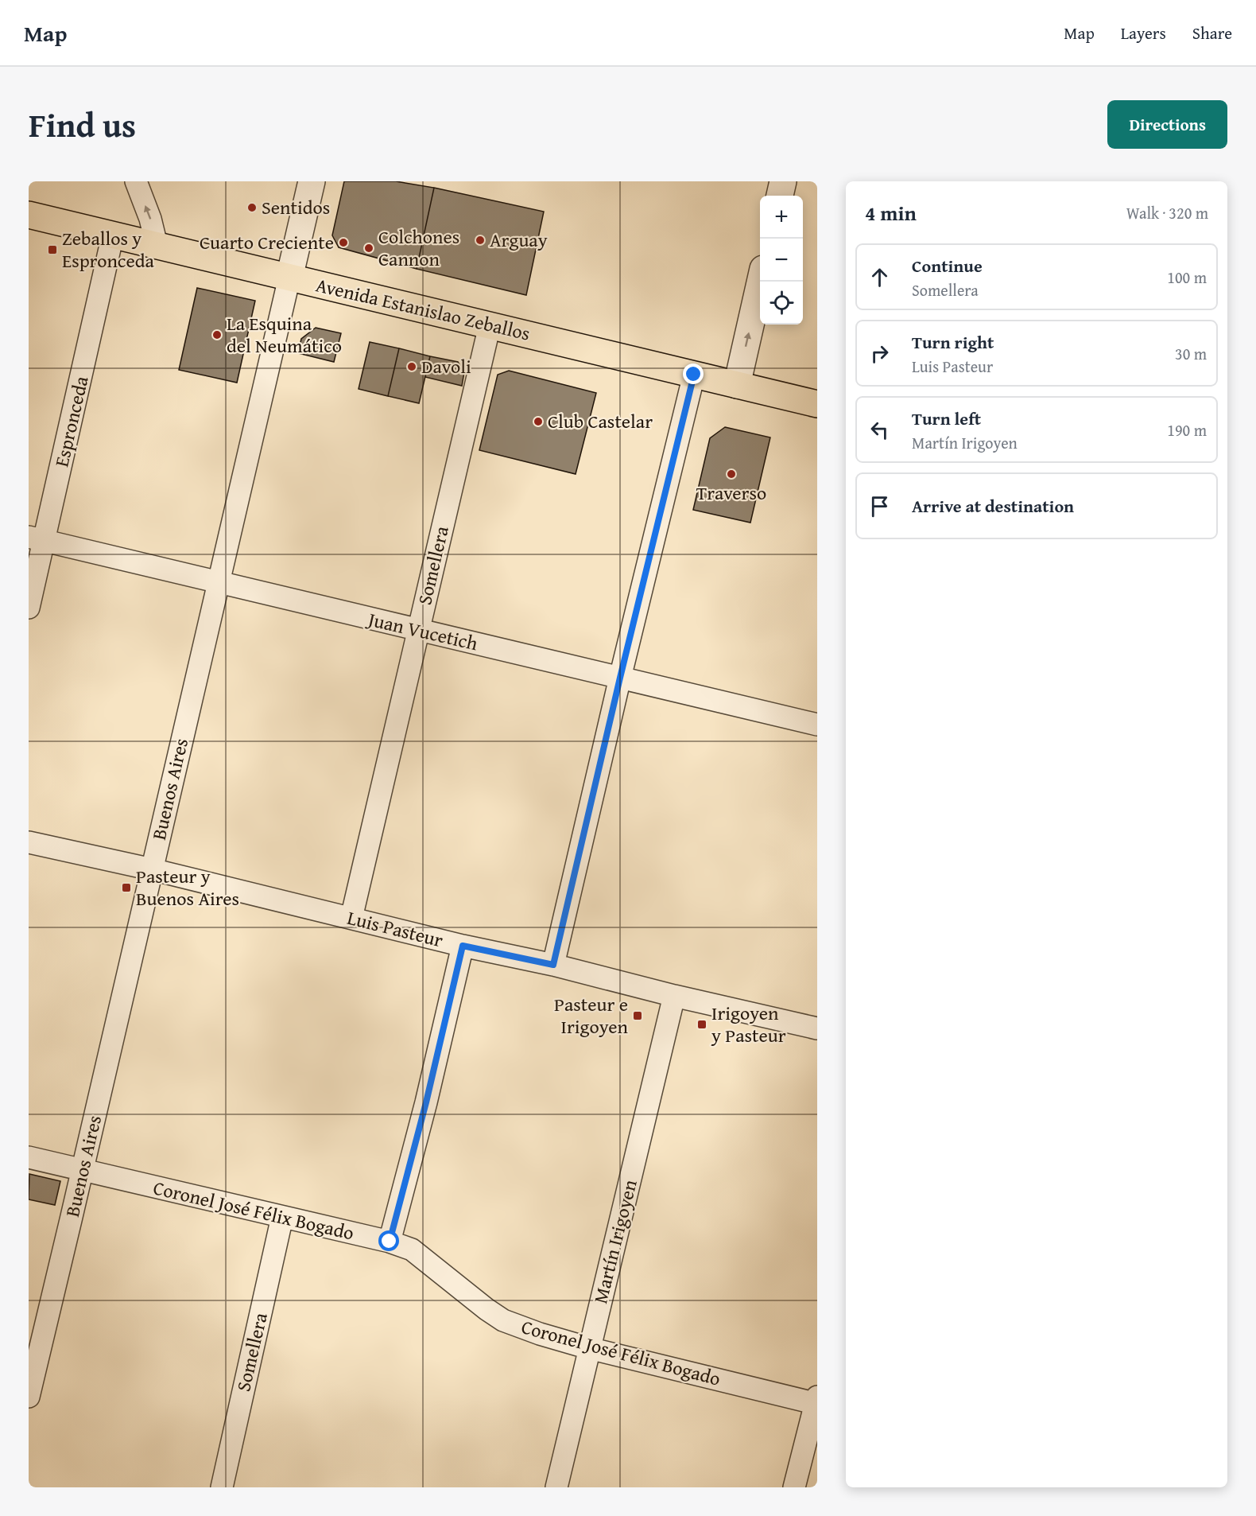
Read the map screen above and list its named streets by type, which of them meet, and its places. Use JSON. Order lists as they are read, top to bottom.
{
  "streets": {
    "main road": ["Avenida Estanislao Zeballos"],
    "street": [
      "Espronceda",
      "Somellera",
      "Juan Vucetich",
      "Buenos Aires",
      "Luis Pasteur",
      "Coronel José Félix Bogado",
      "Martín Irigoyen"
    ]
  },
  "crossings": [
    ["Avenida Estanislao Zeballos", "Espronceda"],
    ["Avenida Estanislao Zeballos", "Somellera"],
    ["Avenida Estanislao Zeballos", "Buenos Aires"],
    ["Espronceda", "Juan Vucetich"],
    ["Somellera", "Juan Vucetich"],
    ["Somellera", "Luis Pasteur"],
    ["Somellera", "Coronel José Félix Bogado"],
    ["Juan Vucetich", "Buenos Aires"],
    ["Buenos Aires", "Luis Pasteur"],
    ["Buenos Aires", "Coronel José Félix Bogado"],
    ["Luis Pasteur", "Martín Irigoyen"],
    ["Coronel José Félix Bogado", "Martín Irigoyen"]
  ],
  "places": {
    "other": [
      "Sentidos",
      "Arguay",
      "Cuarto Creciente",
      "Colchones Cannon",
      "La Esquina del Neumático",
      "Davoli",
      "Club Castelar",
      "Traverso"
    ],
    "transit": [
      "Zeballos y Espronceda",
      "Pasteur y Buenos Aires",
      "Pasteur e Irigoyen",
      "Irigoyen y Pasteur"
    ]
  },
  "page": {
    "header": "Map",
    "nav": ["Map", "Layers", "Share"],
    "title": "Find us",
    "buttons": "Directions",
    "heading": ["4 min", "Walk · 320 m"],
    "map_buttons": ["+", "−"],
    "list": [
      ["Continue", "Somellera", "100 m"],
      ["Turn right", "Luis Pasteur", "30 m"],
      ["Turn left", "Martín Irigoyen", "190 m"],
      "Arrive at destination"
    ]
  }
}
